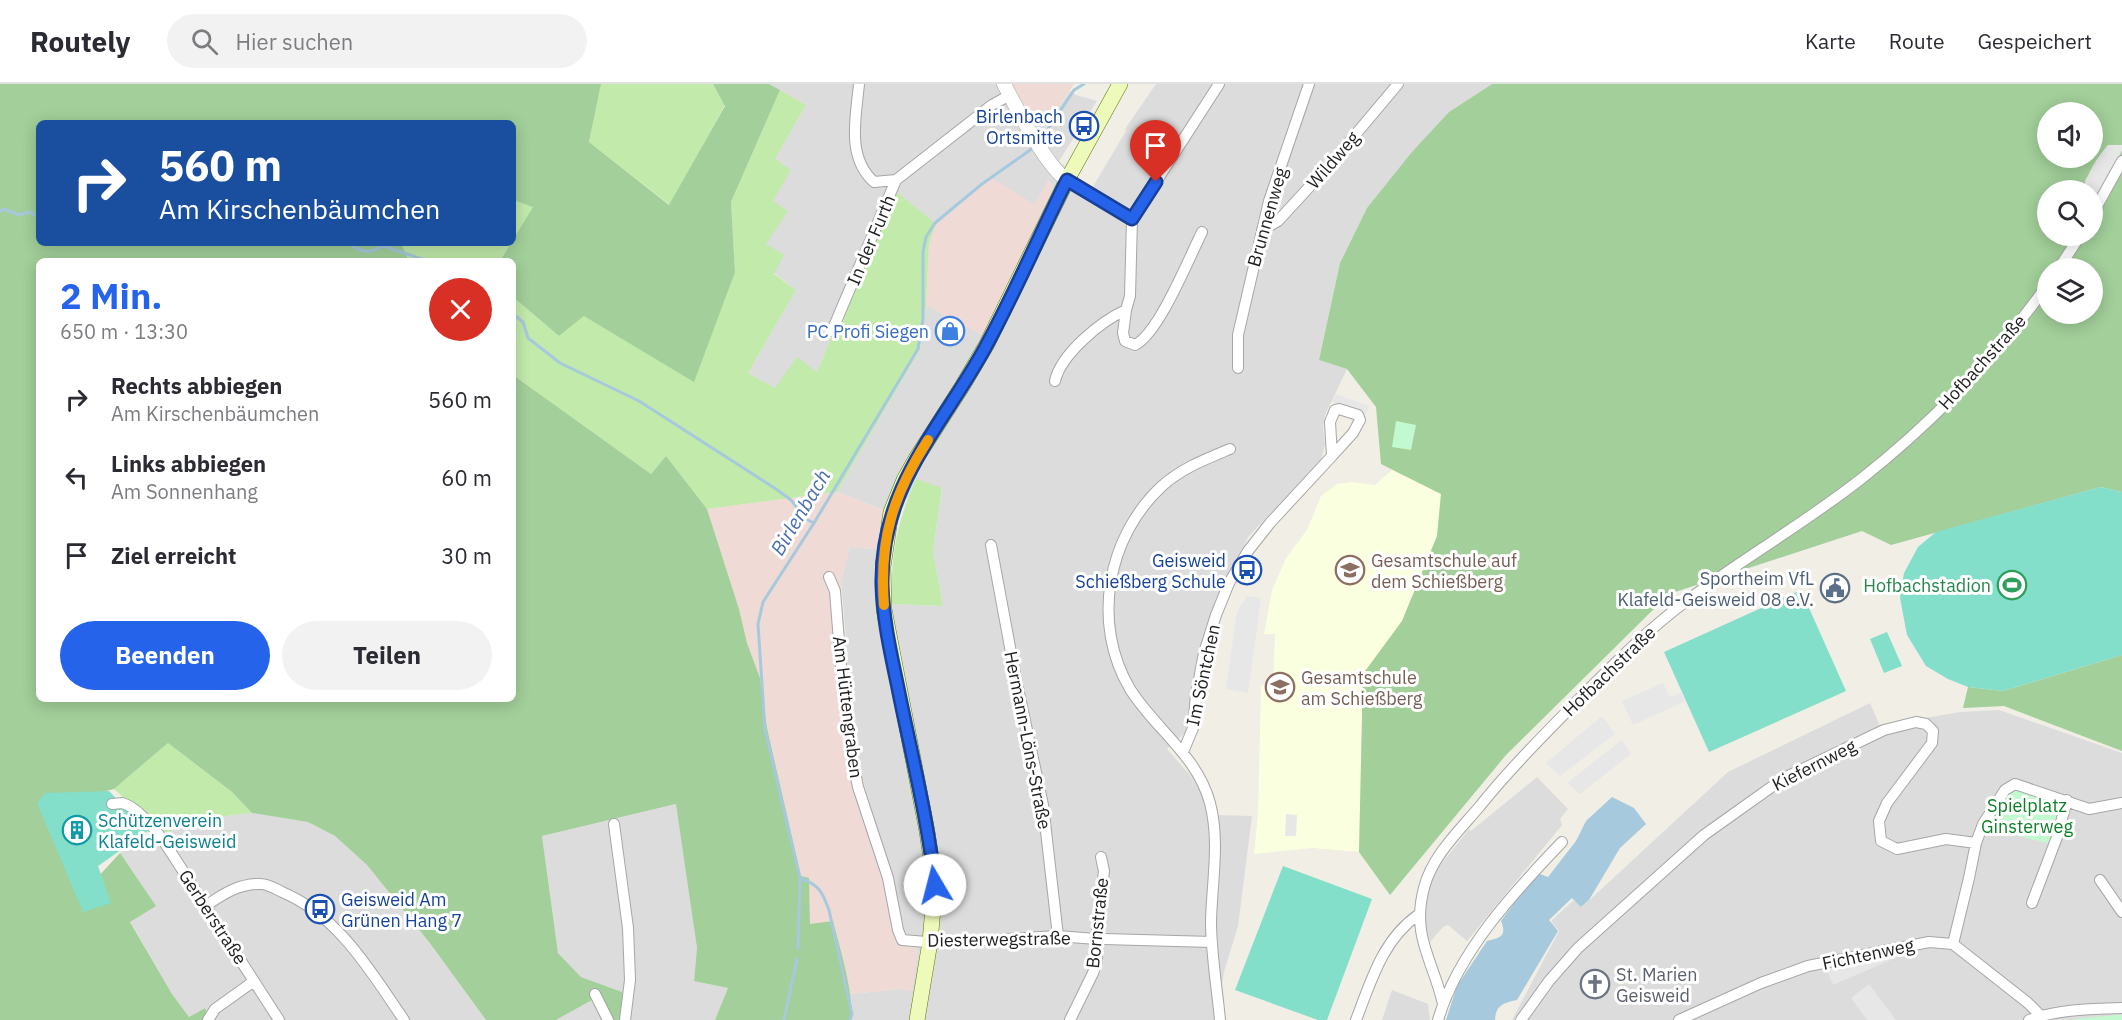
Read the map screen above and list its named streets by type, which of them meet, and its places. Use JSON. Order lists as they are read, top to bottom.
{
  "streets": {
    "street": [
      "Wildweg",
      "Brunnenweg",
      "In der Furth",
      "Hofbachstraße",
      "Im Söntchen",
      "Am Hüttengraben",
      "Hermann-Löns-Straße",
      "Kiefernweg",
      "Gerberstraße",
      "Bornstraße",
      "Diesterwegstraße",
      "Fichtenweg"
    ]
  },
  "crossings": [
    ["Wildweg", "Brunnenweg"],
    ["Am Hüttengraben", "Diesterwegstraße"],
    ["Hermann-Löns-Straße", "Diesterwegstraße"],
    ["Bornstraße", "Diesterwegstraße"]
  ],
  "water": ["Birlenbach"],
  "parks": ["Spielplatz Ginsterweg"],
  "places": {
    "bus stop": ["Birlenbach Ortsmitte", "Geisweid Schießberg Schule", "Geisweid Am Grünen Hang 7"],
    "shop": ["PC Profi Siegen"],
    "school or university": ["Gesamtschule auf dem Schießberg", "Gesamtschule am Schießberg"],
    "sports": ["Hofbachstadion"],
    "public building": ["Sportheim VfL Klafeld-Geisweid 08 e.V."],
    "building": ["Schützenverein Klafeld-Geisweid"],
    "church": ["St. Marien Geisweid"]
  },
  "page": {
    "header": "Routely",
    "search": "Hier suchen",
    "nav": ["Karte", "Route", "Gespeichert"],
    "turn": ["560 m", "Am Kirschenbäumchen"],
    "heading": ["2 Min.", "650 m · 13:30"],
    "list": [
      {
        "name": "Rechts abbiegen",
        "note": "Am Kirschenbäumchen",
        "value": "560 m"
      },
      {
        "name": "Links abbiegen",
        "note": "Am Sonnenhang",
        "value": "60 m"
      },
      {
        "name": "Ziel erreicht",
        "value": "30 m"
      }
    ],
    "buttons": ["Beenden", "Teilen"]
  }
}
